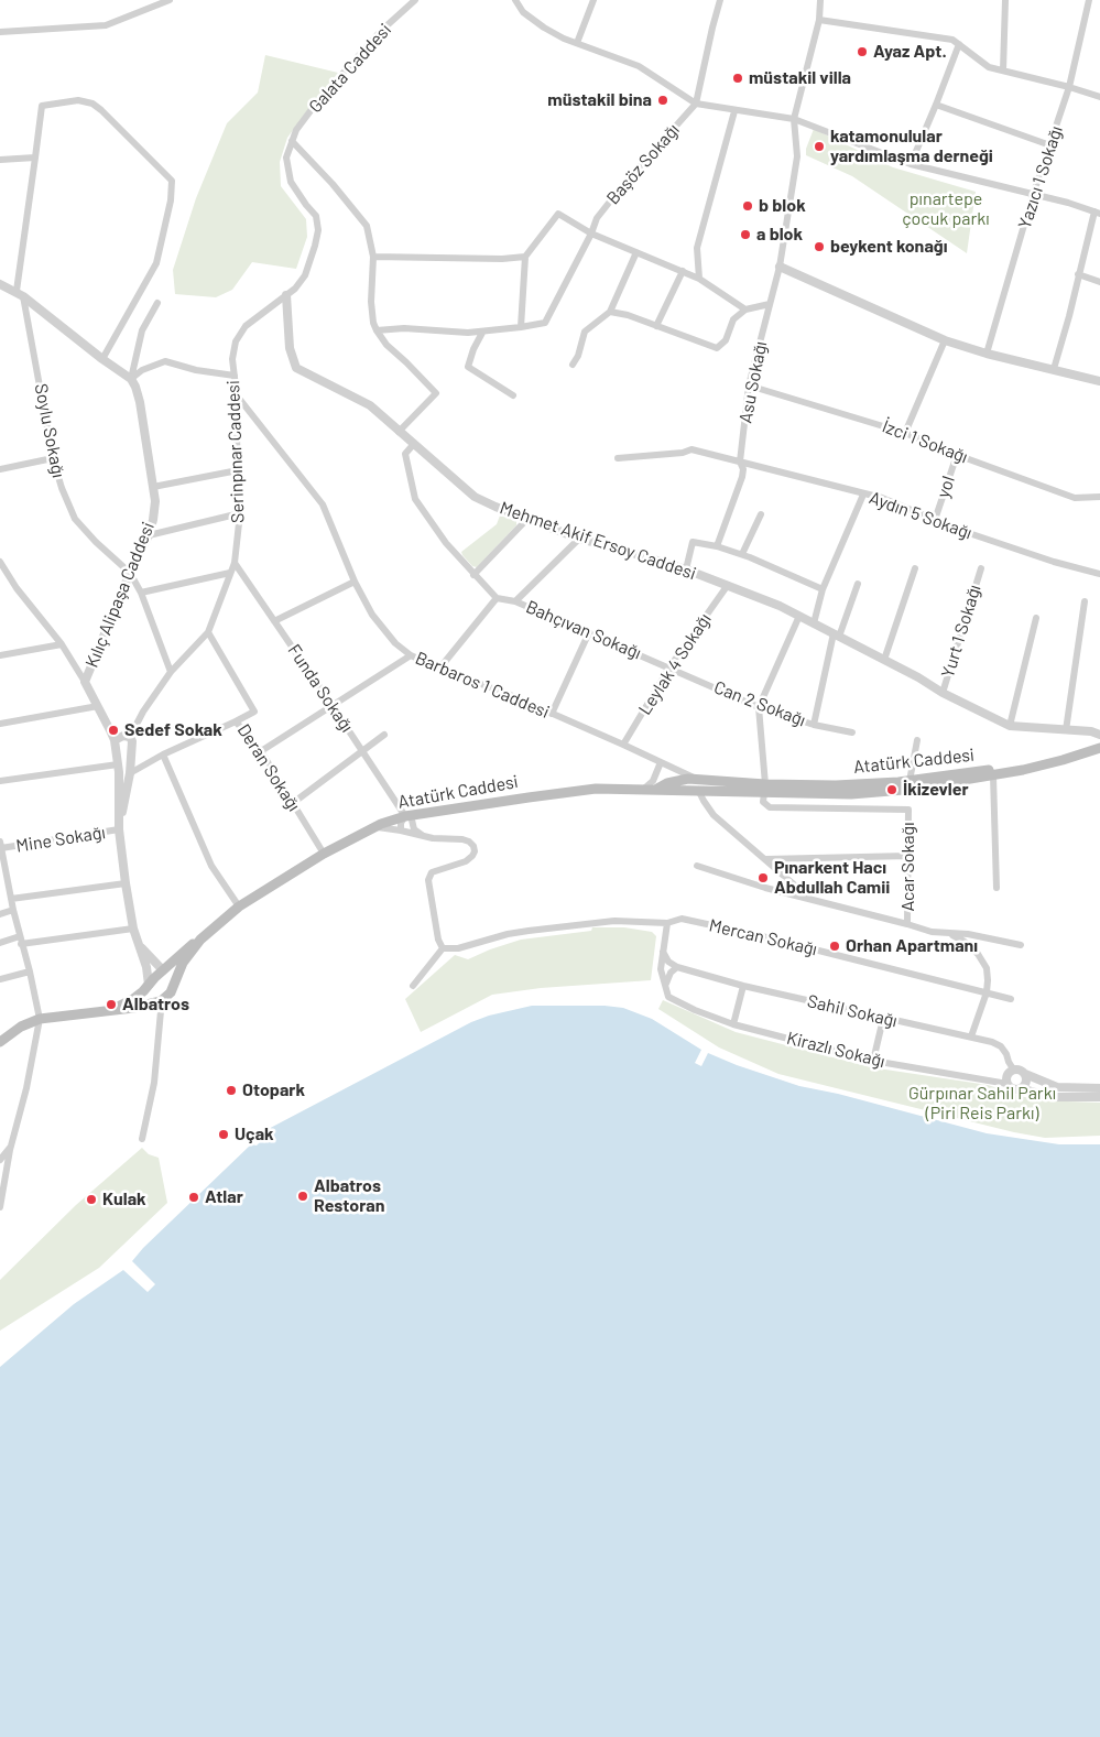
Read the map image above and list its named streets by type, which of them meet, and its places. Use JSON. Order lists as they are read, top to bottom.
{
  "streets": {
    "main road": ["Atatürk Caddesi"],
    "street": [
      "Galata Caddesi",
      "Başöz Sokağı",
      "Yazıcı 1 Sokağı",
      "Asu Sokağı",
      "Soylu Sokağı",
      "İzci 1 Sokağı",
      "Serinpınar Caddesi",
      "yol",
      "Aydın 5 Sokağı",
      "Mehmet Akif Ersoy Caddesi",
      "Kılıç Alipaşa Caddesi",
      "Bahçıvan Sokağı",
      "Yurt 1 Sokağı",
      "Leylak 4 Sokağı",
      "Barbaros 1 Caddesi",
      "Funda Sokağı",
      "Can 2 Sokağı",
      "Deran Sokağı",
      "Mine Sokağı",
      "Acar Sokağı",
      "Mercan Sokağı",
      "Sahil Sokağı",
      "Kirazlı Sokağı"
    ]
  },
  "crossings": [
    ["Asu Sokağı", "İzci 1 Sokağı"],
    ["Asu Sokağı", "Aydın 5 Sokağı"],
    ["Soylu Sokağı", "Serinpınar Caddesi"],
    ["Soylu Sokağı", "Kılıç Alipaşa Caddesi"],
    ["İzci 1 Sokağı", "yol"],
    ["Serinpınar Caddesi", "Mehmet Akif Ersoy Caddesi"],
    ["Serinpınar Caddesi", "Barbaros 1 Caddesi"],
    ["Serinpınar Caddesi", "Funda Sokağı"],
    ["Serinpınar Caddesi", "Deran Sokağı"],
    ["yol", "Aydın 5 Sokağı"],
    ["Mehmet Akif Ersoy Caddesi", "Yurt 1 Sokağı"],
    ["Mehmet Akif Ersoy Caddesi", "Leylak 4 Sokağı"],
    ["Bahçıvan Sokağı", "Leylak 4 Sokağı"],
    ["Bahçıvan Sokağı", "Can 2 Sokağı"],
    ["Leylak 4 Sokağı", "Barbaros 1 Caddesi"],
    ["Leylak 4 Sokağı", "Can 2 Sokağı"],
    ["Barbaros 1 Caddesi", "Atatürk Caddesi"],
    ["Funda Sokağı", "Atatürk Caddesi"],
    ["Atatürk Caddesi", "Deran Sokağı"],
    ["Atatürk Caddesi", "Acar Sokağı"],
    ["Sahil Sokağı", "Kirazlı Sokağı"]
  ],
  "parks": ["pınartepe çocuk parkı", "Gürpınar Sahil Parkı (Piri Reis Parkı)"],
  "places": [
    "Ayaz Apt.",
    "müstakil villa",
    "müstakil bina",
    "katamonulular yardımlaşma derneği",
    "b blok",
    "a blok",
    "beykent konağı",
    "Sedef Sokak",
    "İkizevler",
    "Pınarkent Hacı Abdullah Camii",
    "Orhan Apartmanı",
    "Albatros",
    "Otopark",
    "Uçak",
    "Albatros Restoran",
    "Atlar",
    "Kulak"
  ]
}
